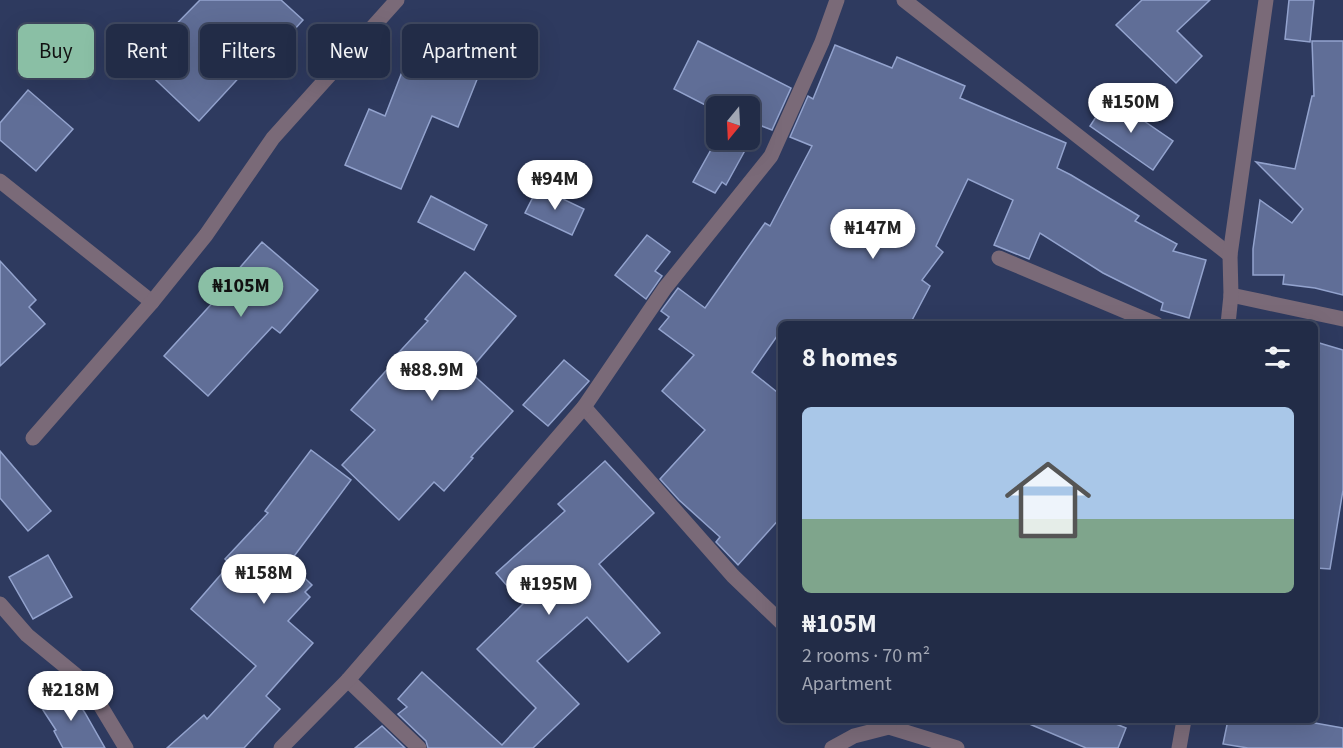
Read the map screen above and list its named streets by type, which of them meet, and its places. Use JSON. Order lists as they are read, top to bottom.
{
  "north": "bottom",
  "page": {
    "chip": [
      "Buy",
      "Rent",
      "Filters",
      "New",
      "Apartment"
    ],
    "price": [
      "₦150M",
      "₦94M",
      "₦147M",
      "₦105M",
      "₦88.9M",
      "₦158M",
      "₦195M",
      "₦218M"
    ],
    "heading": "8 homes",
    "list": [
      {
        "name": "₦105M",
        "note": "2 rooms · 70 m² · Apartment"
      }
    ]
  }
}
